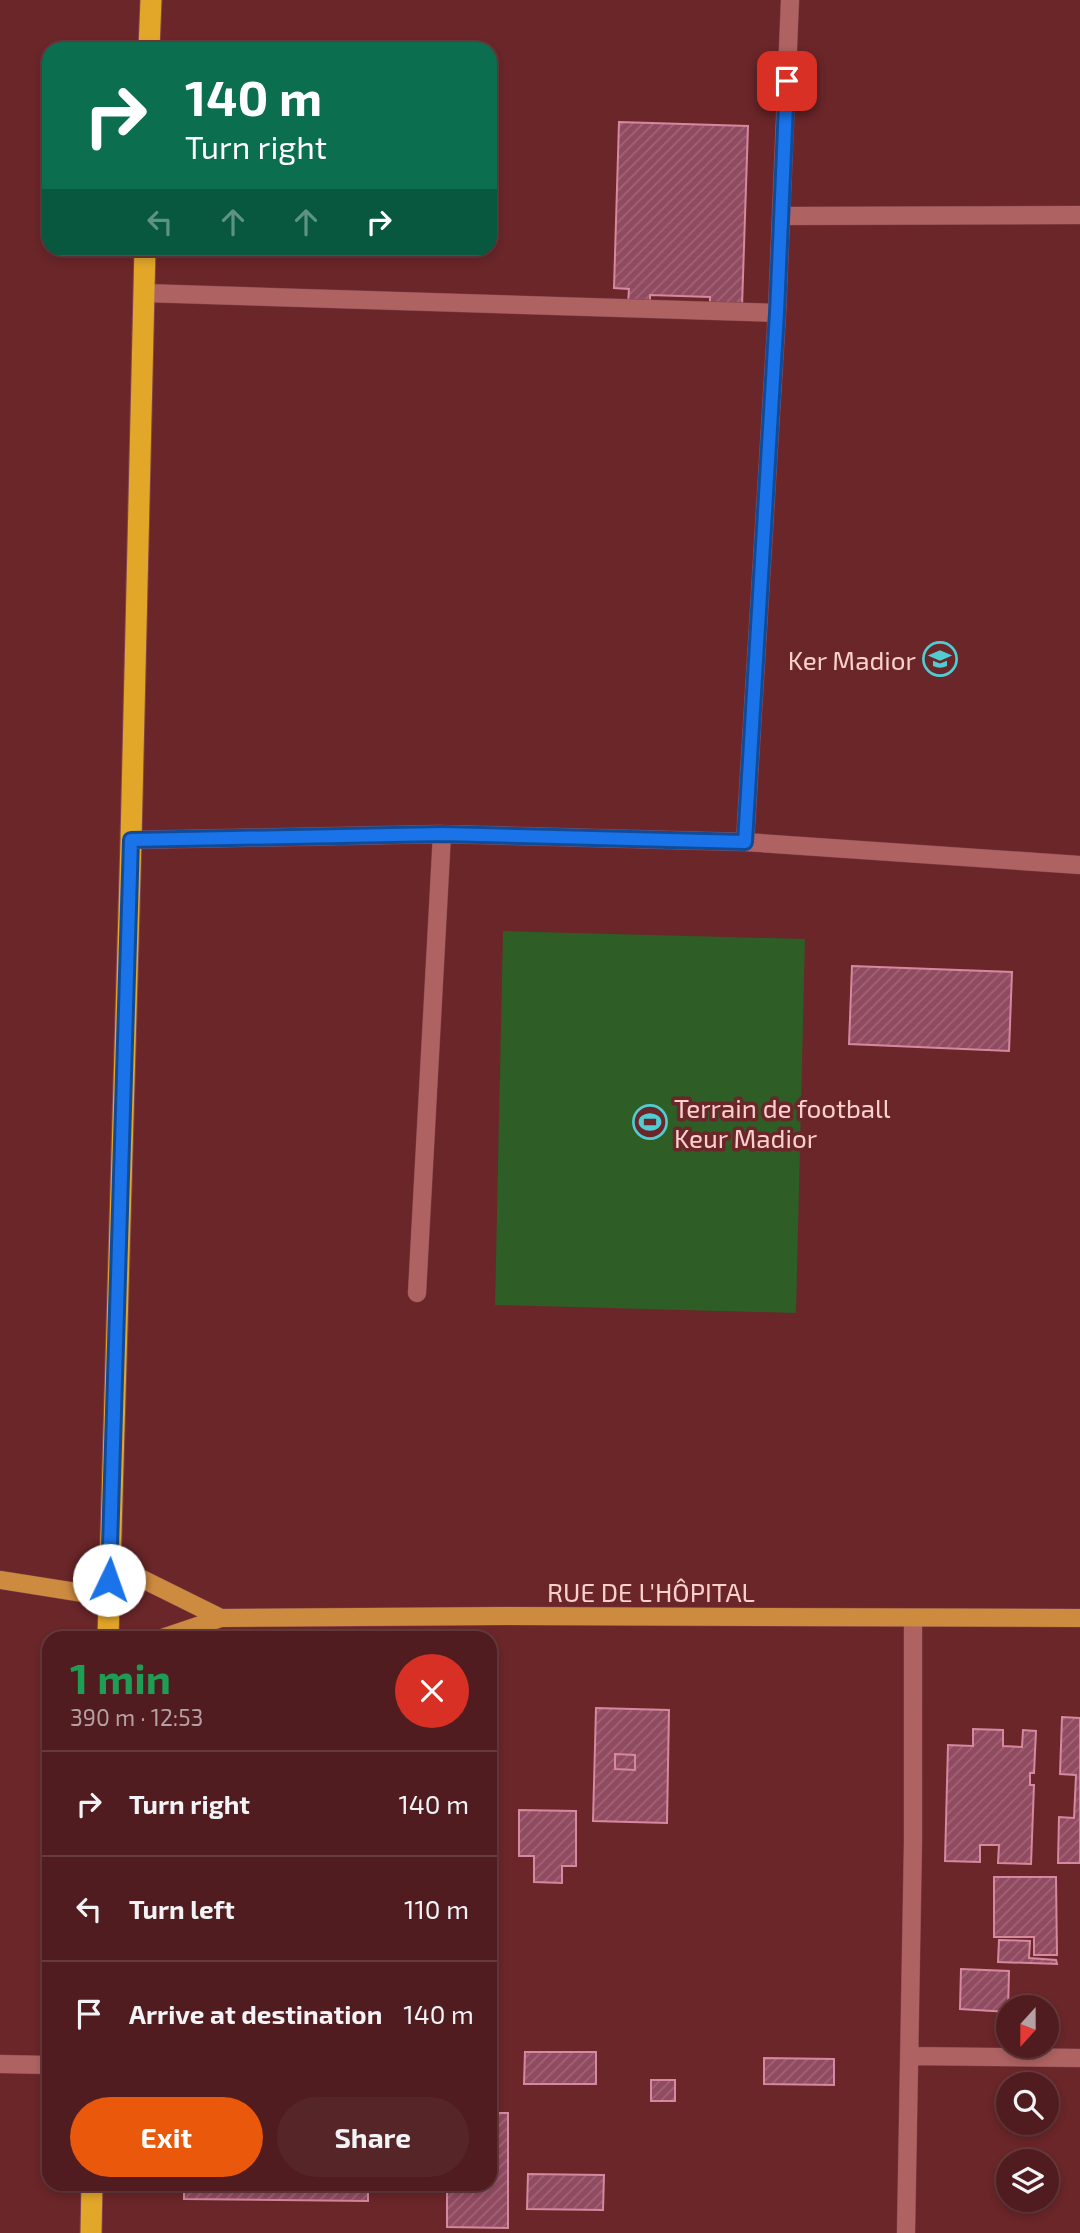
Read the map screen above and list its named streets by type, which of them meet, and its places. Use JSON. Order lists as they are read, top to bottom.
{
  "streets": {
    "main road": ["RUE DE L'HÔPITAL"]
  },
  "places": {
    "school or university": ["Ker Madior"],
    "sports": ["Terrain de football Keur Madior"]
  },
  "north": "bottom",
  "page": {
    "turn": ["140 m", "Turn right"],
    "heading": ["1 min", "390 m · 12:53"],
    "list": [
      {
        "name": "Turn right",
        "value": "140 m"
      },
      {
        "name": "Turn left",
        "value": "110 m"
      },
      {
        "name": "Arrive at destination",
        "value": "140 m"
      }
    ],
    "buttons": ["Exit", "Share"]
  }
}
